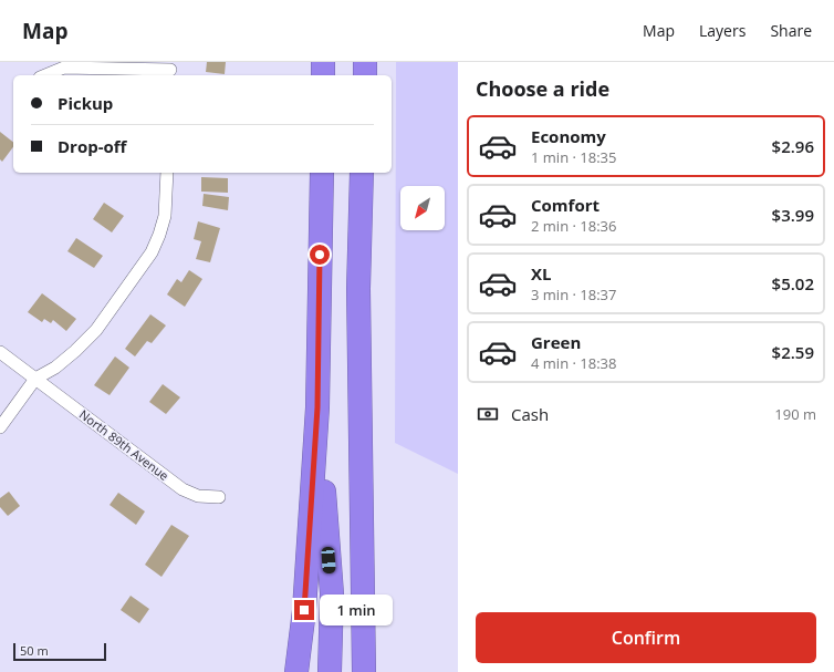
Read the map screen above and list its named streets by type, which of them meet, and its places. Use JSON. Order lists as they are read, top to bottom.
{
  "streets": {
    "street": ["North 89th Avenue"]
  },
  "scale_bar": "50 m",
  "north": "bottom left",
  "page": {
    "header": "Map",
    "nav": ["Map", "Layers", "Share"],
    "heading": "Choose a ride",
    "banner": ["Pickup", "Drop-off"],
    "list": [
      {
        "name": "Economy",
        "note": "1 min · 18:35",
        "value": "$2.96"
      },
      {
        "name": "Comfort",
        "note": "2 min · 18:36",
        "value": "$3.99"
      },
      {
        "name": "XL",
        "note": "3 min · 18:37",
        "value": "$5.02"
      },
      {
        "name": "Green",
        "note": "4 min · 18:38",
        "value": "$2.59"
      }
    ],
    "pay": ["Cash", "190 m"],
    "bubble": "1 min",
    "buttons": "Confirm",
    "scale": "50 m"
  }
}
